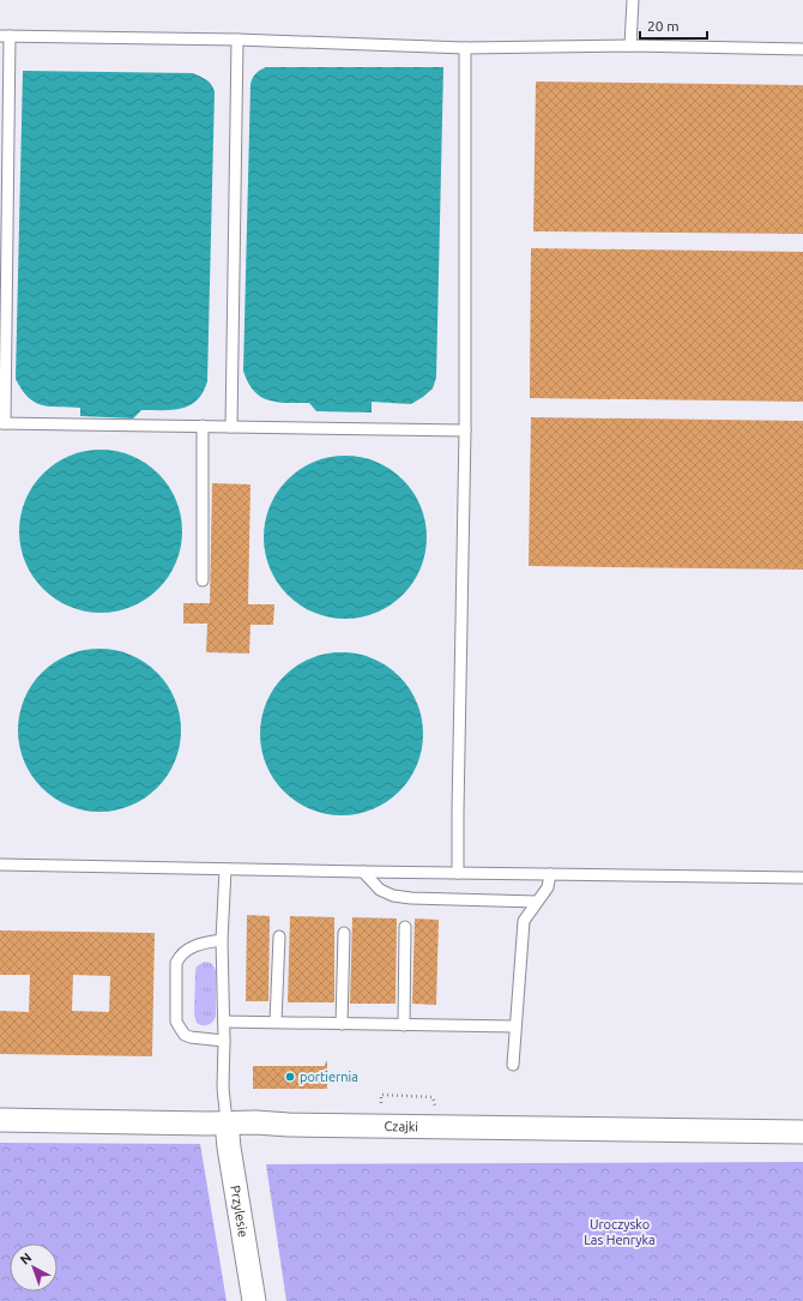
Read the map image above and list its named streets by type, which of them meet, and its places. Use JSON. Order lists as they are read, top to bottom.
{
  "streets": {
    "street": ["Czajki", "Przylesie"]
  },
  "crossings": [
    ["Czajki", "Przylesie"]
  ],
  "parks": ["Uroczysko Las Henryka"],
  "places": ["portiernia"],
  "scale_bar": "20 m",
  "north": "top left"
}
